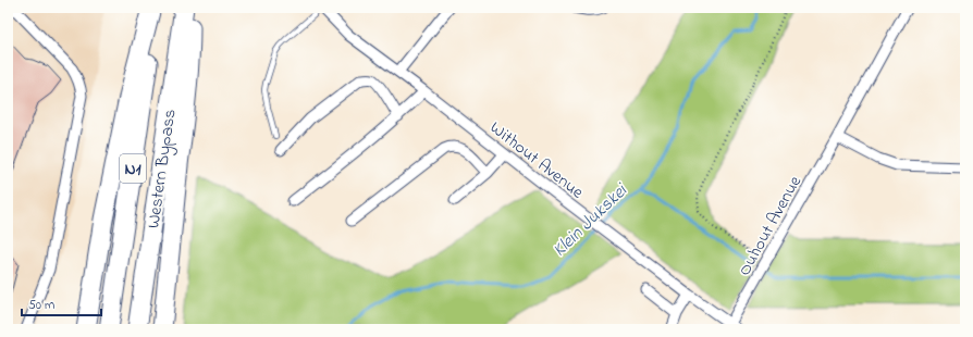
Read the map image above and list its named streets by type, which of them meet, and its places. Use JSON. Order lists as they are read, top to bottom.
{
  "streets": {
    "highway": ["N1", "Western Bypass"],
    "street": ["Without Avenue", "Ouhout Avenue"]
  },
  "crossings": [
    ["Without Avenue", "Ouhout Avenue"]
  ],
  "water": ["Klein Jukskei"],
  "scale_bar": "50 m"
}
